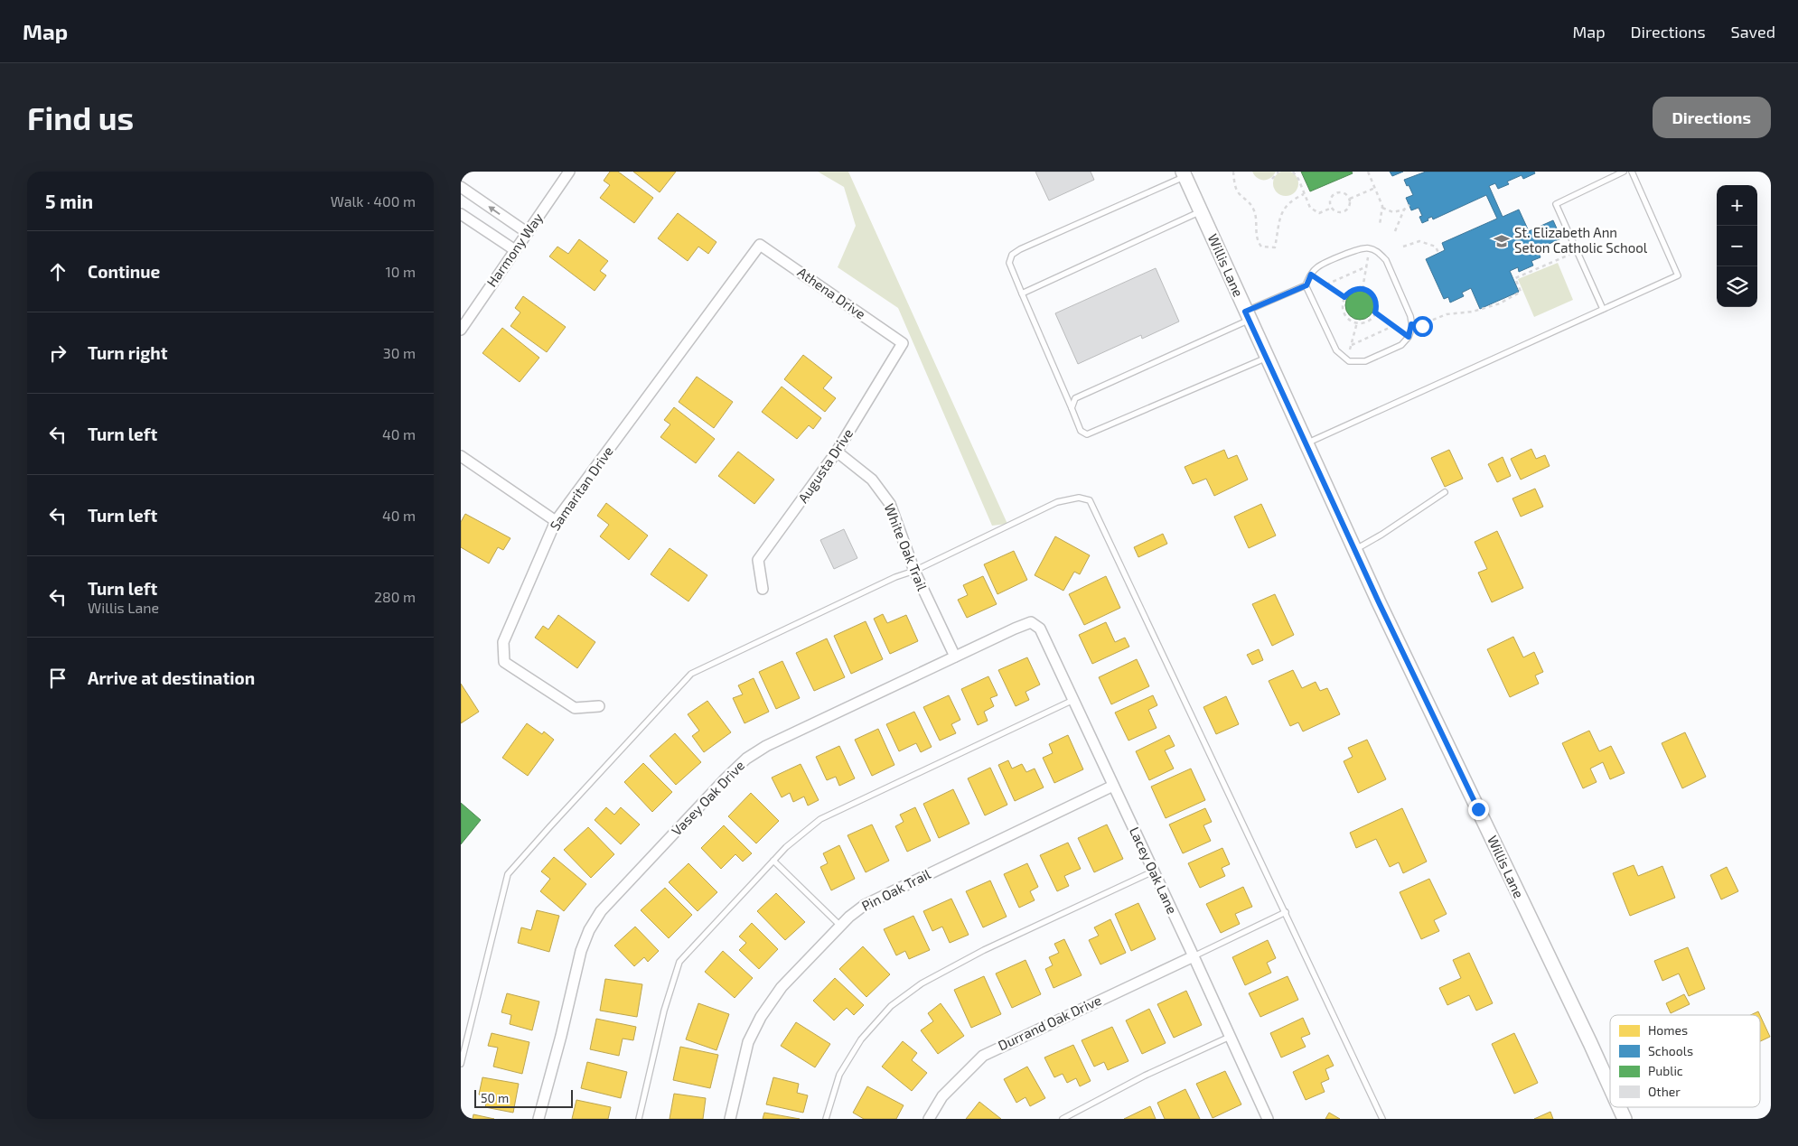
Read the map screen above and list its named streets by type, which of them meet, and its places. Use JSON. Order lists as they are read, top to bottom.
{
  "streets": {
    "street": [
      "Harmony Way",
      "Willis Lane",
      "Athena Drive",
      "Augusta Drive",
      "Samaritan Drive",
      "White Oak Trail",
      "Vasey Oak Drive",
      "Lacey Oak Lane",
      "Pin Oak Trail",
      "Durrand Oak Drive"
    ]
  },
  "crossings": [
    ["Athena Drive", "Augusta Drive"],
    ["Athena Drive", "Samaritan Drive"],
    ["Augusta Drive", "White Oak Trail"],
    ["White Oak Trail", "Vasey Oak Drive"],
    ["Vasey Oak Drive", "Lacey Oak Lane"],
    ["Lacey Oak Lane", "Pin Oak Trail"],
    ["Lacey Oak Lane", "Durrand Oak Drive"]
  ],
  "places": {
    "school or university": ["St. Elizabeth Ann Seton Catholic School"]
  },
  "legend": [
    "Homes",
    "Schools",
    "Public",
    "Other"
  ],
  "scale_bar": "50 m",
  "page": {
    "header": "Map",
    "nav": ["Map", "Directions", "Saved"],
    "buttons": "Directions",
    "title": "Find us",
    "heading": ["5 min", "Walk · 400 m"],
    "map_buttons": ["+", "−"],
    "list": [
      ["Continue", "10 m"],
      ["Turn right", "30 m"],
      ["Turn left", "40 m"],
      ["Turn left", "40 m"],
      ["Turn left", "Willis Lane", "280 m"],
      "Arrive at destination"
    ],
    "scale": "50 m"
  }
}
